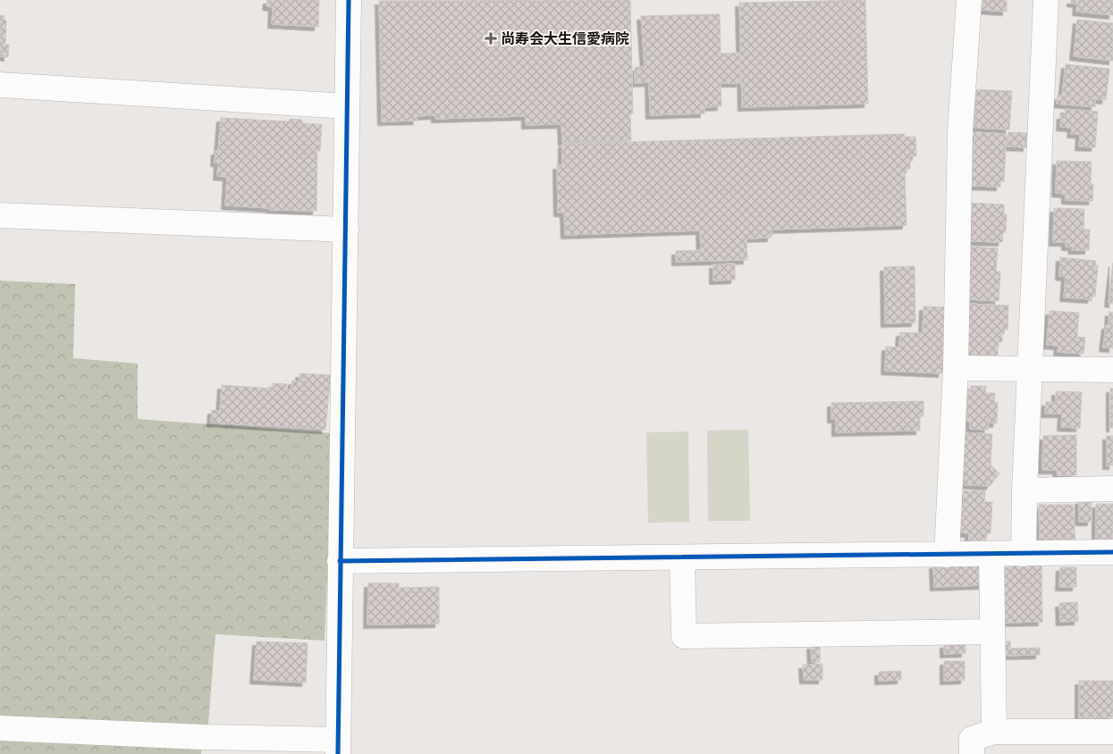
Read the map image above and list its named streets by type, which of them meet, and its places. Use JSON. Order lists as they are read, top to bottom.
{
  "places": {
    "health": ["尚寿会大生信愛病院"]
  }
}
